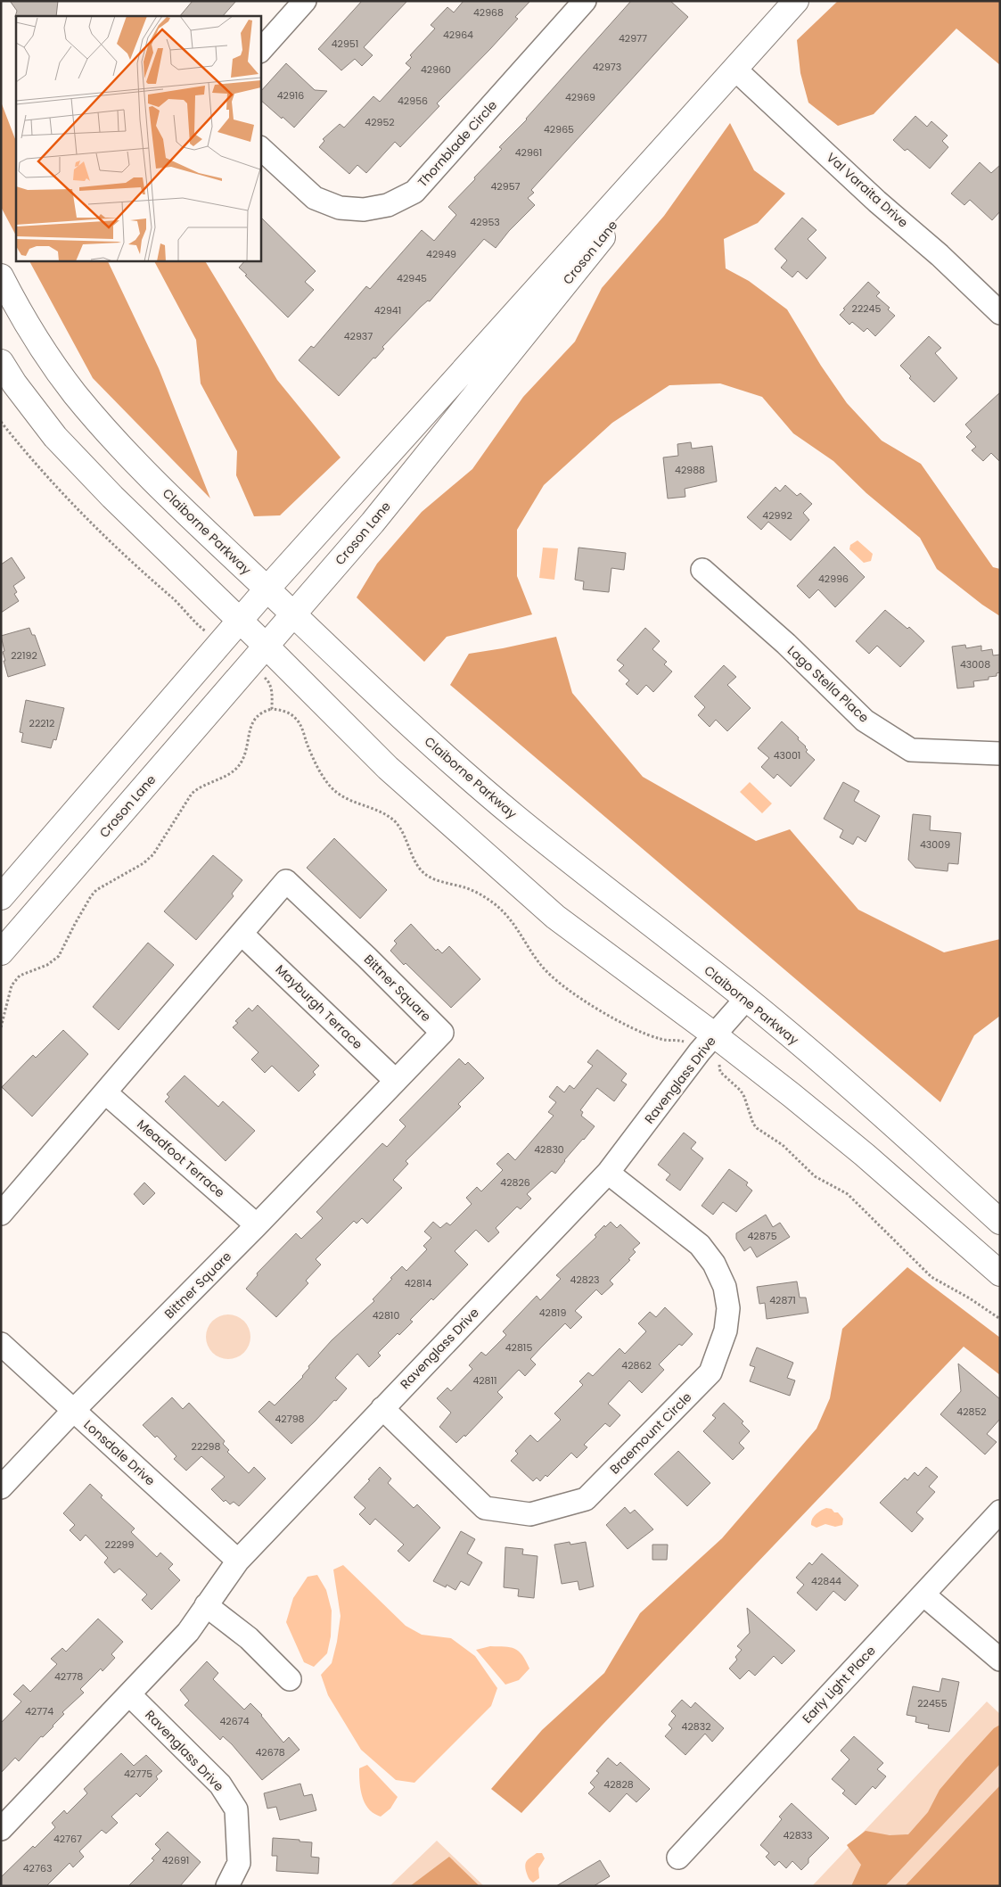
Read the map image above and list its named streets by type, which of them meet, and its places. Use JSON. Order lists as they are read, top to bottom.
{
  "streets": {
    "main road": ["Croson Lane", "Claiborne Parkway"],
    "street": [
      "Thornblade Circle",
      "Val Varaita Drive",
      "Lago Stella Place",
      "Bittner Square",
      "Mayburgh Terrace",
      "Ravenglass Drive",
      "Meadfoot Terrace",
      "Braemount Circle",
      "Lonsdale Drive",
      "Early Light Place"
    ]
  },
  "crossings": [
    ["Val Varaita Drive", "Croson Lane"],
    ["Croson Lane", "Claiborne Parkway"],
    ["Claiborne Parkway", "Ravenglass Drive"],
    ["Bittner Square", "Mayburgh Terrace"],
    ["Bittner Square", "Meadfoot Terrace"],
    ["Bittner Square", "Lonsdale Drive"],
    ["Ravenglass Drive", "Braemount Circle"],
    ["Ravenglass Drive", "Lonsdale Drive"]
  ],
  "house_numbers": [
    "42968",
    "42964",
    "42977",
    "42951",
    "42973",
    "42960",
    "42916",
    "42969",
    "42956",
    "42952",
    "42965",
    "42961",
    "42957",
    "42953",
    "42949",
    "42945",
    "22245",
    "42941",
    "42937",
    "42988",
    "42992",
    "42996",
    "22192",
    "43008",
    "22212",
    "43001",
    "43009",
    "42830",
    "42826",
    "42875",
    "42823",
    "42814",
    "42871",
    "42819",
    "42810",
    "42815",
    "42862",
    "42811",
    "42852",
    "42798",
    "22298",
    "22299",
    "42844",
    "42778",
    "22455",
    "42774",
    "42674",
    "42832",
    "42678",
    "42775",
    "42828",
    "42833",
    "42767",
    "42691",
    "42763"
  ]
}
